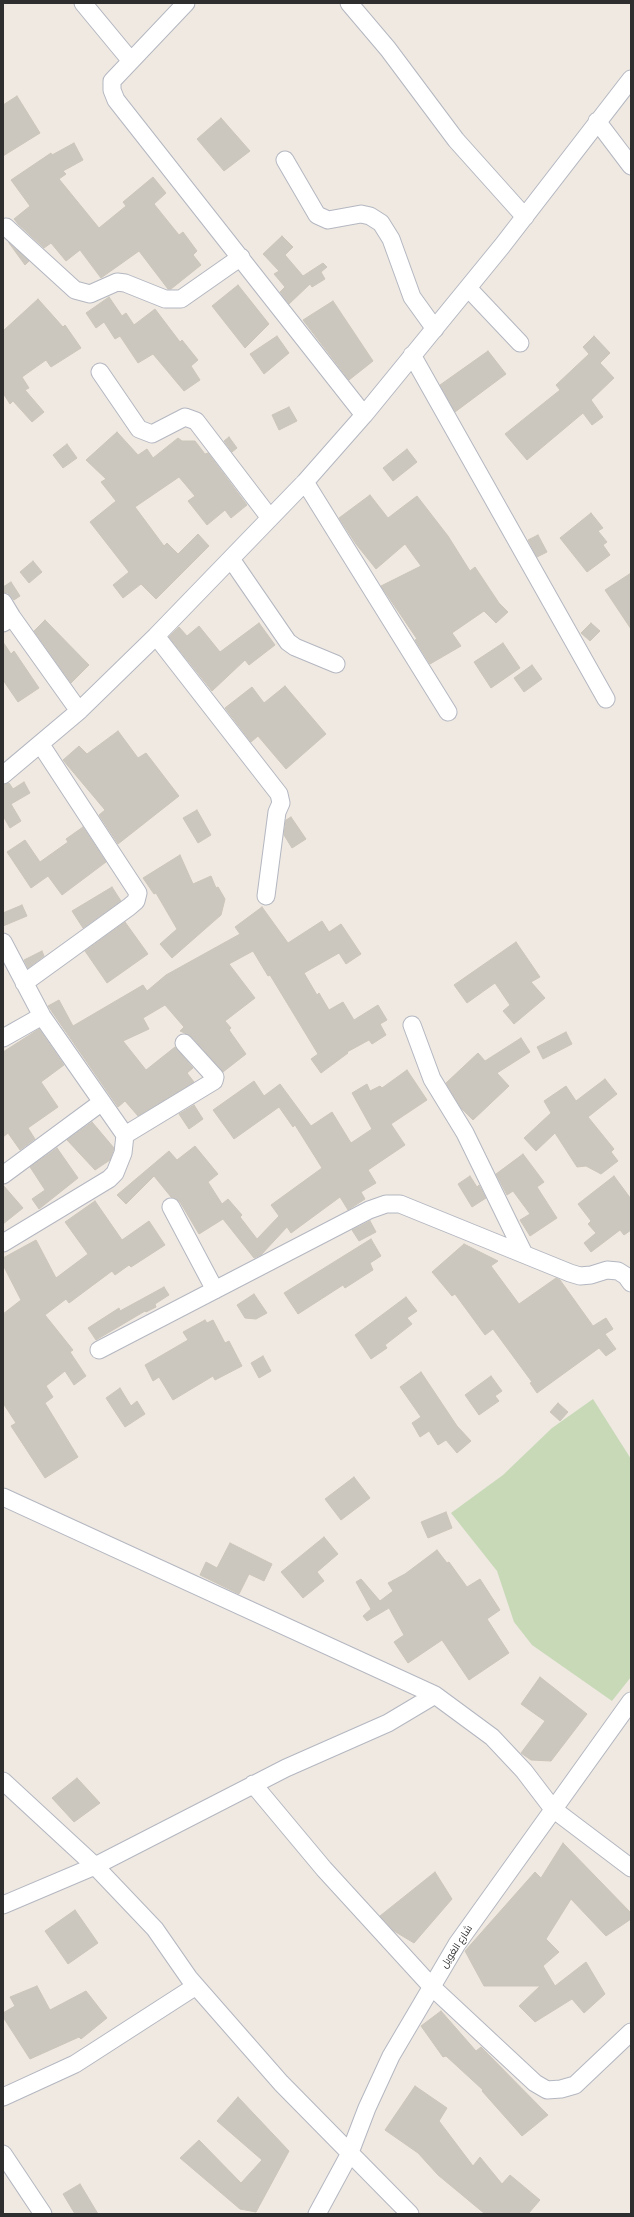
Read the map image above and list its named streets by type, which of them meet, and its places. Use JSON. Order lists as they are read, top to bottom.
{
  "streets": {
    "street": ["شارع الغويل"]
  }
}
